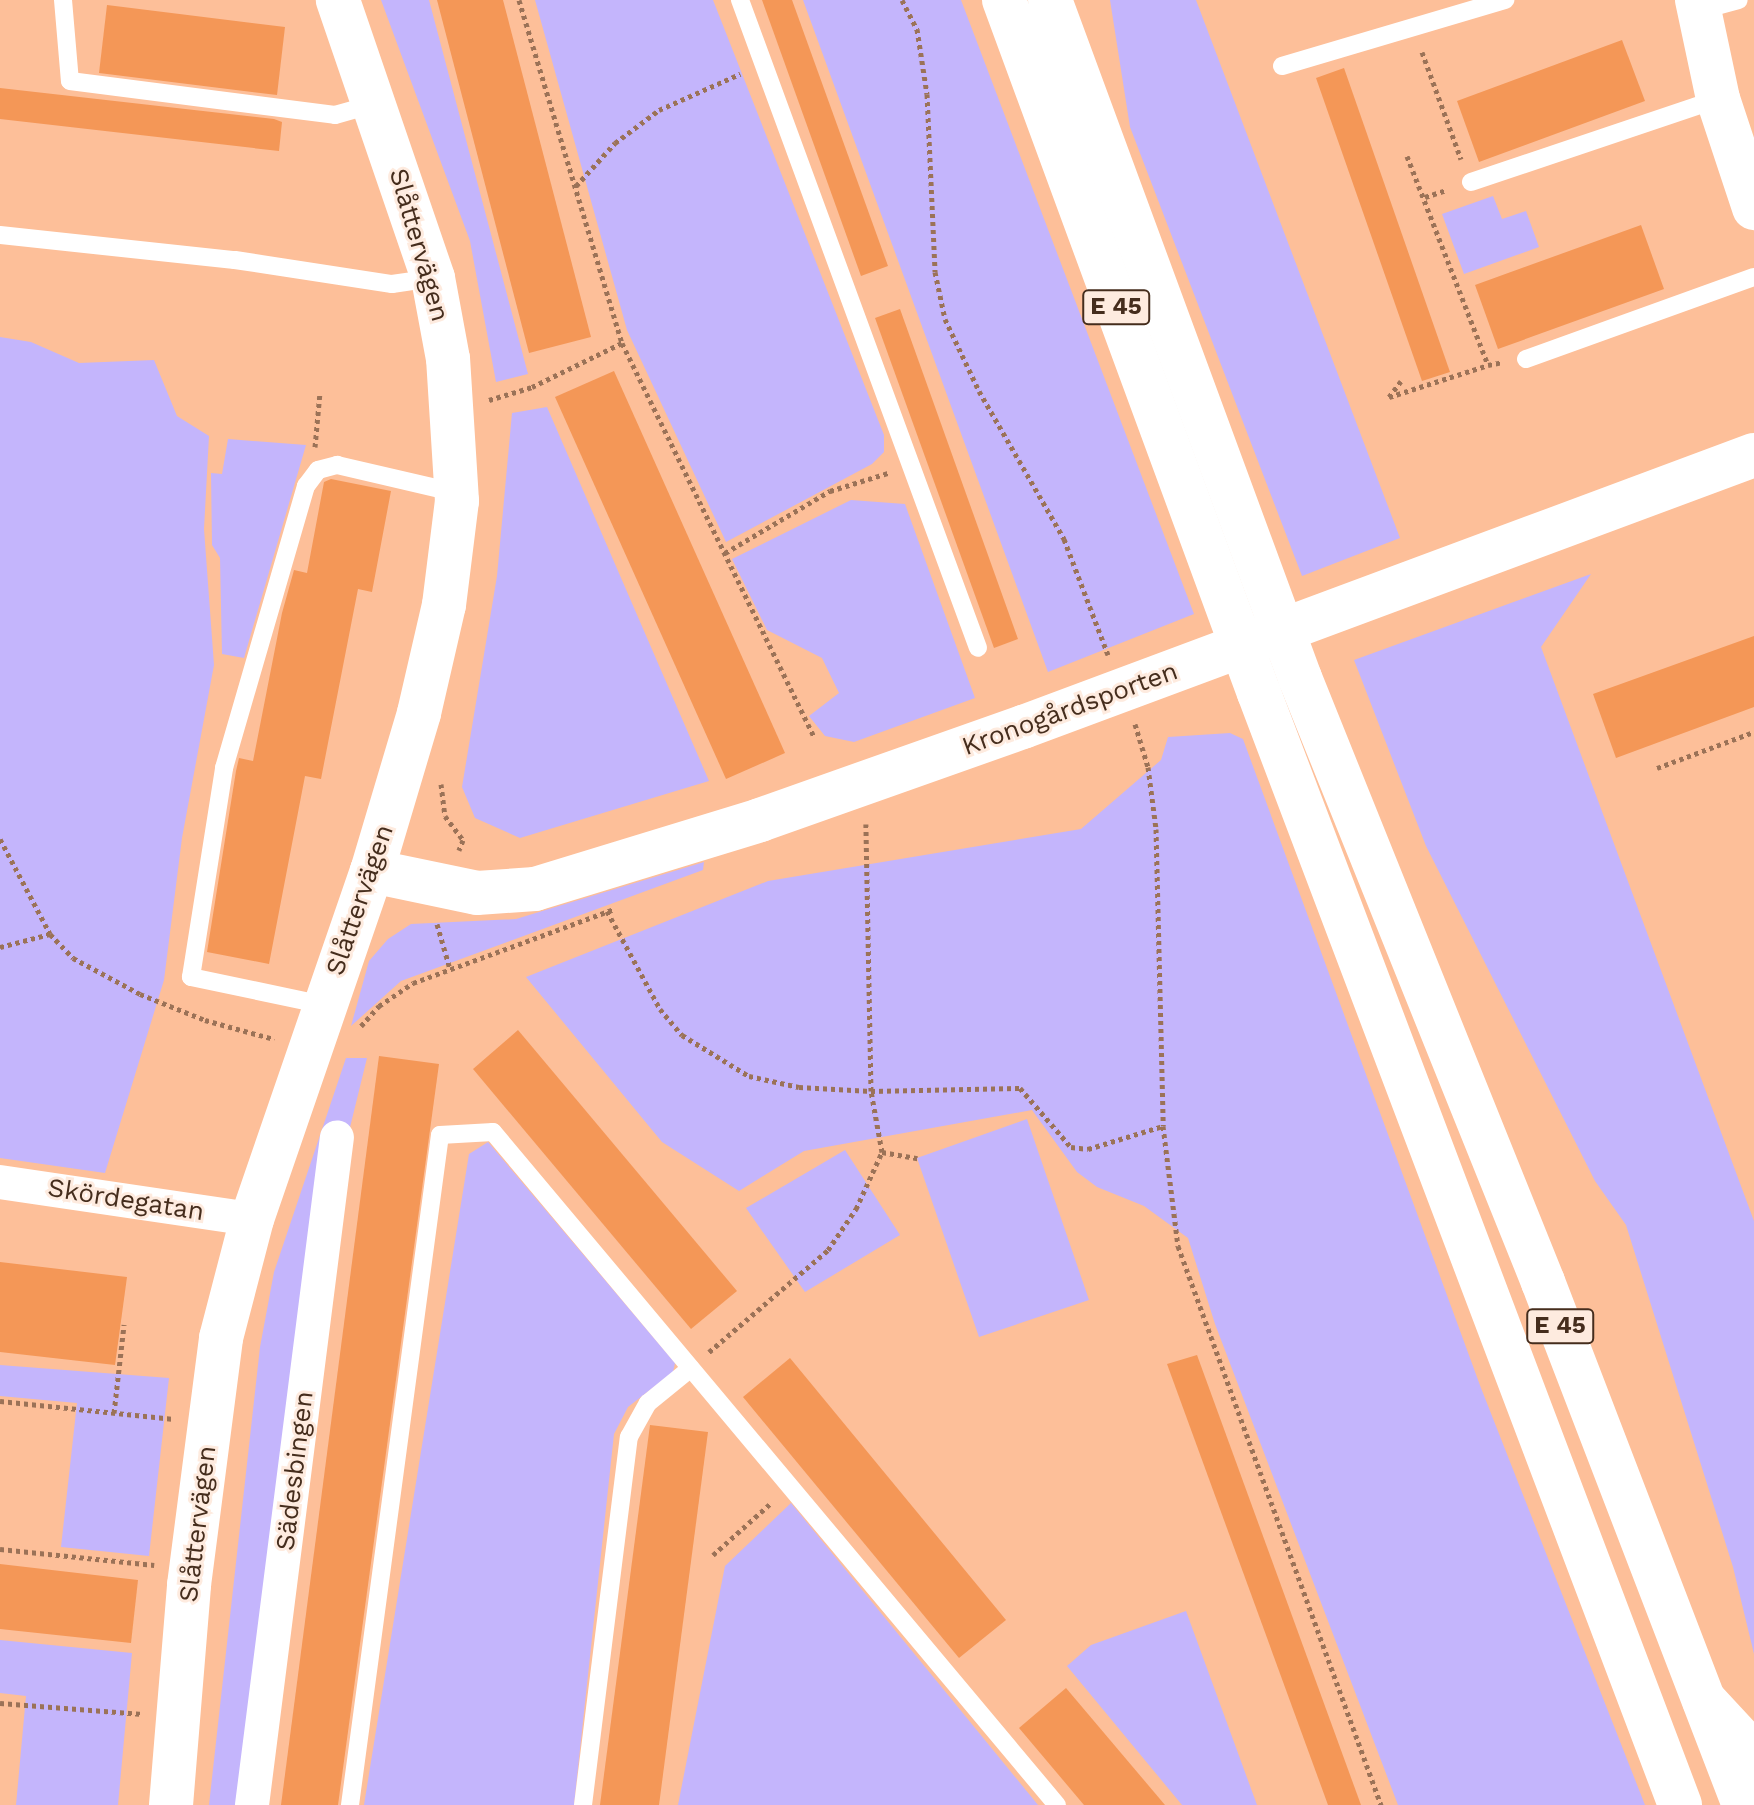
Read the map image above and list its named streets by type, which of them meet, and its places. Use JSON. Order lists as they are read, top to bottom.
{
  "streets": {
    "main road": ["Slåttervägen", "E 45", "Kronogårdsporten"],
    "street": ["Skördegatan", "Sädesbingen"]
  },
  "crossings": [
    ["Slåttervägen", "Kronogårdsporten"],
    ["Slåttervägen", "Skördegatan"]
  ]
}
